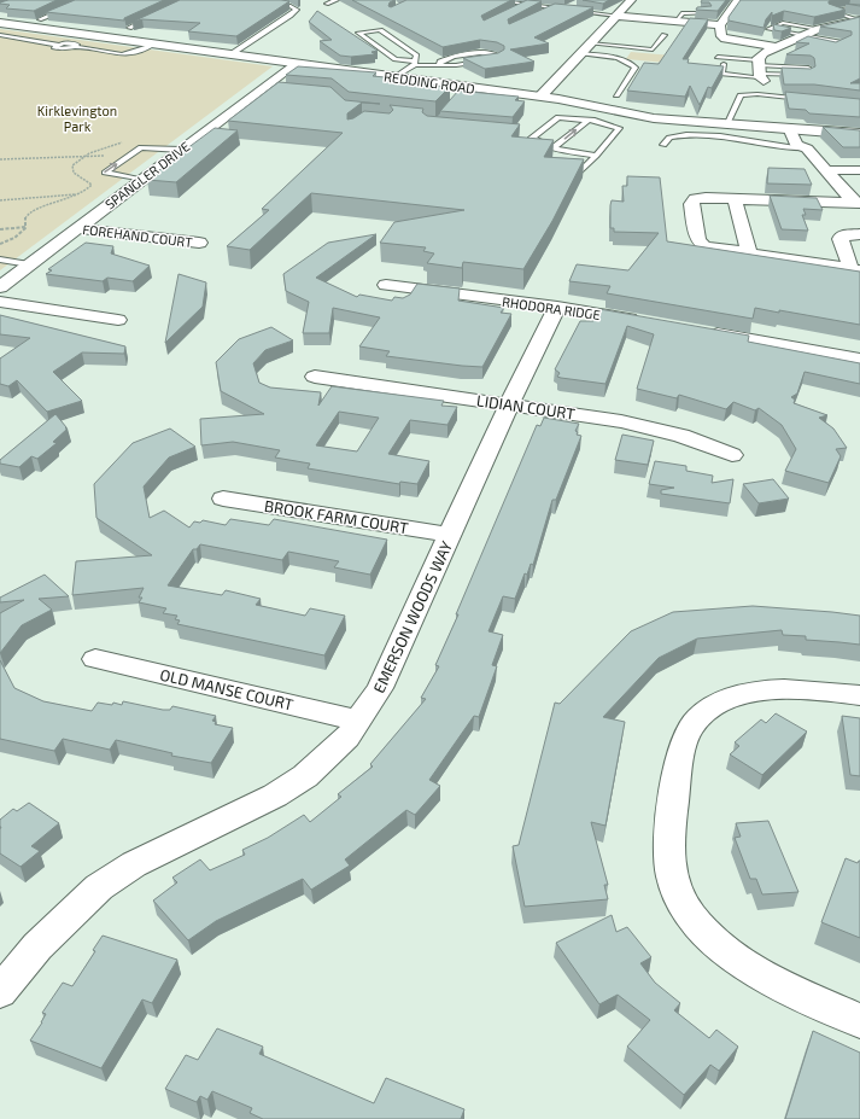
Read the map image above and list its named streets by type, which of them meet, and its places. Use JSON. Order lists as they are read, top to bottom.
{
  "streets": {
    "street": [
      "REDDING ROAD",
      "SPANGLER DRIVE",
      "FOREHAND COURT",
      "RHODORA RIDGE",
      "LIDIAN COURT",
      "BROOK FARM COURT",
      "EMERSON WOODS WAY",
      "OLD MANSE COURT"
    ]
  },
  "crossings": [
    ["REDDING ROAD", "SPANGLER DRIVE"],
    ["SPANGLER DRIVE", "FOREHAND COURT"],
    ["RHODORA RIDGE", "EMERSON WOODS WAY"],
    ["LIDIAN COURT", "EMERSON WOODS WAY"],
    ["BROOK FARM COURT", "EMERSON WOODS WAY"],
    ["EMERSON WOODS WAY", "OLD MANSE COURT"]
  ],
  "parks": ["Kirklevington Park"]
}
